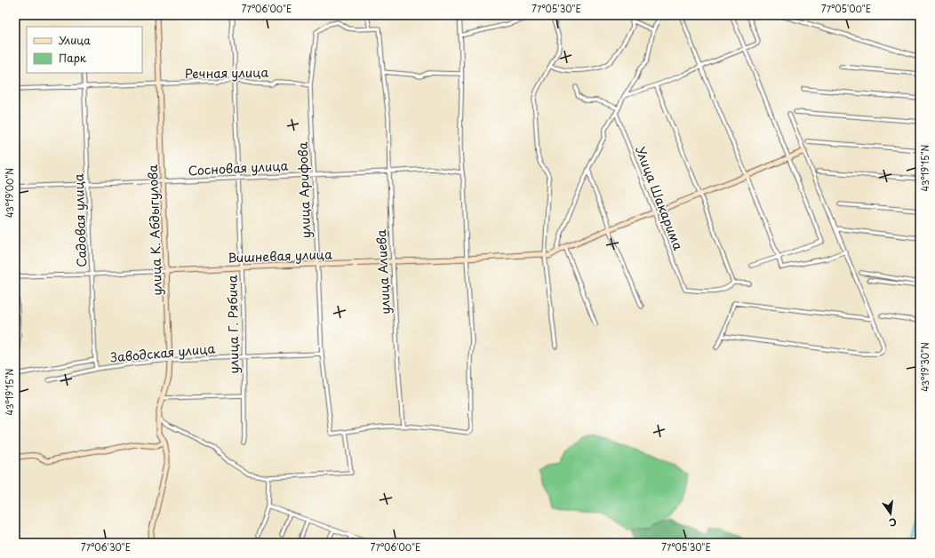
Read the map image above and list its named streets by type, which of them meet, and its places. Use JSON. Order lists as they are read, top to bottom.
{
  "streets": {
    "street": [
      "Речная улица",
      "Сосновая улица",
      "улица Арифова",
      "Улица Шакарима",
      "Садовая улица",
      "улица К. Абдыгулова",
      "Вишневая улица",
      "улица Алиева",
      "улица Г. Рябича",
      "Заводская улица"
    ]
  },
  "crossings": [
    ["Речная улица", "улица Арифова"],
    ["Речная улица", "Садовая улица"],
    ["Речная улица", "улица К. Абдыгулова"],
    ["Речная улица", "улица Г. Рябича"],
    ["Сосновая улица", "улица Арифова"],
    ["Сосновая улица", "Садовая улица"],
    ["Сосновая улица", "улица К. Абдыгулова"],
    ["Сосновая улица", "улица Алиева"],
    ["Сосновая улица", "улица Г. Рябича"],
    ["улица Арифова", "Вишневая улица"],
    ["улица Арифова", "улица Алиева"],
    ["улица Арифова", "Заводская улица"],
    ["Садовая улица", "Вишневая улица"],
    ["Садовая улица", "Заводская улица"],
    ["улица К. Абдыгулова", "Вишневая улица"],
    ["улица К. Абдыгулова", "Заводская улица"],
    ["Вишневая улица", "улица Алиева"],
    ["Вишневая улица", "улица Г. Рябича"],
    ["улица Г. Рябича", "Заводская улица"]
  ],
  "legend": ["Улица", "Парк"],
  "north": "bottom",
  "coordinates": [
    "77°06'00\"E",
    "77°05'30\"E",
    "77°05'00\"E",
    "43°19'15\"N",
    "43°19'00\"N",
    "43°19'30\"N",
    "77°06'30\"E"
  ]
}
